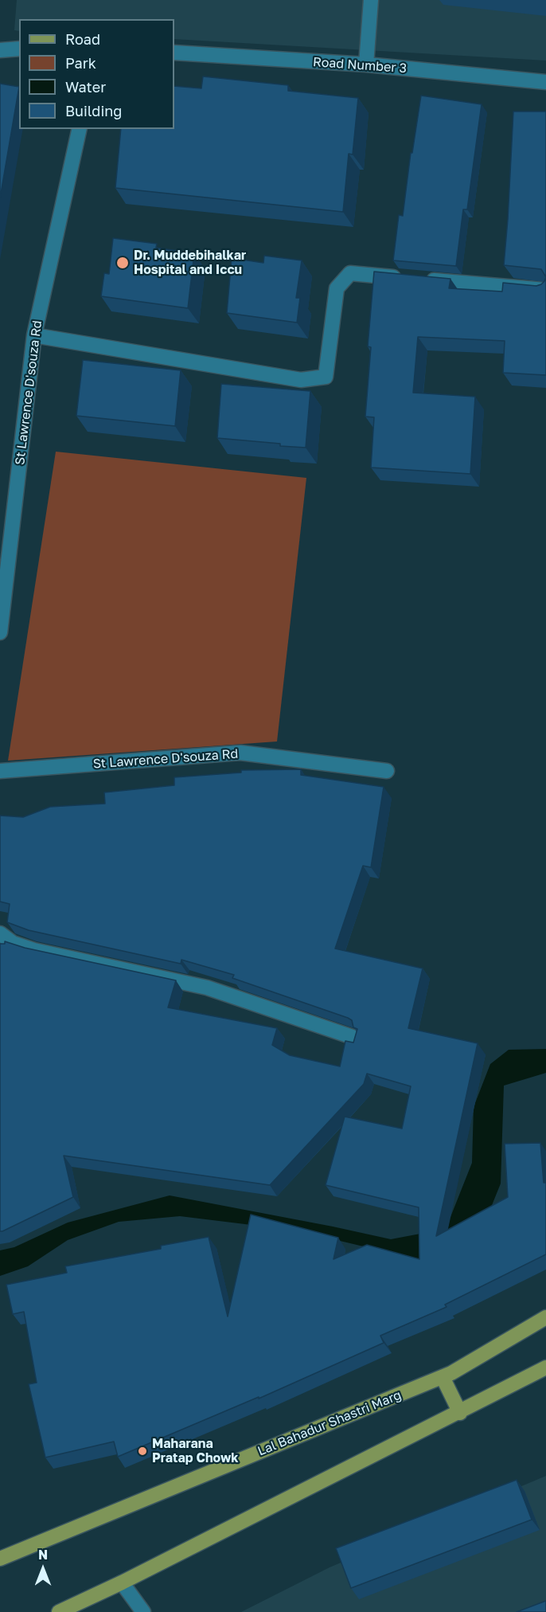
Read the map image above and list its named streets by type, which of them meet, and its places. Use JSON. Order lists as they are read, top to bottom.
{
  "streets": {
    "main road": ["Lal Bahadur Shastri Marg"],
    "street": ["Road Number 3", "St Lawrence D'souza Rd"]
  },
  "places": ["Dr. Muddebihalkar Hospital and Iccu", "Maharana Pratap Chowk"],
  "legend": [
    "Road",
    "Park",
    "Water",
    "Building"
  ],
  "north": "top"
}
